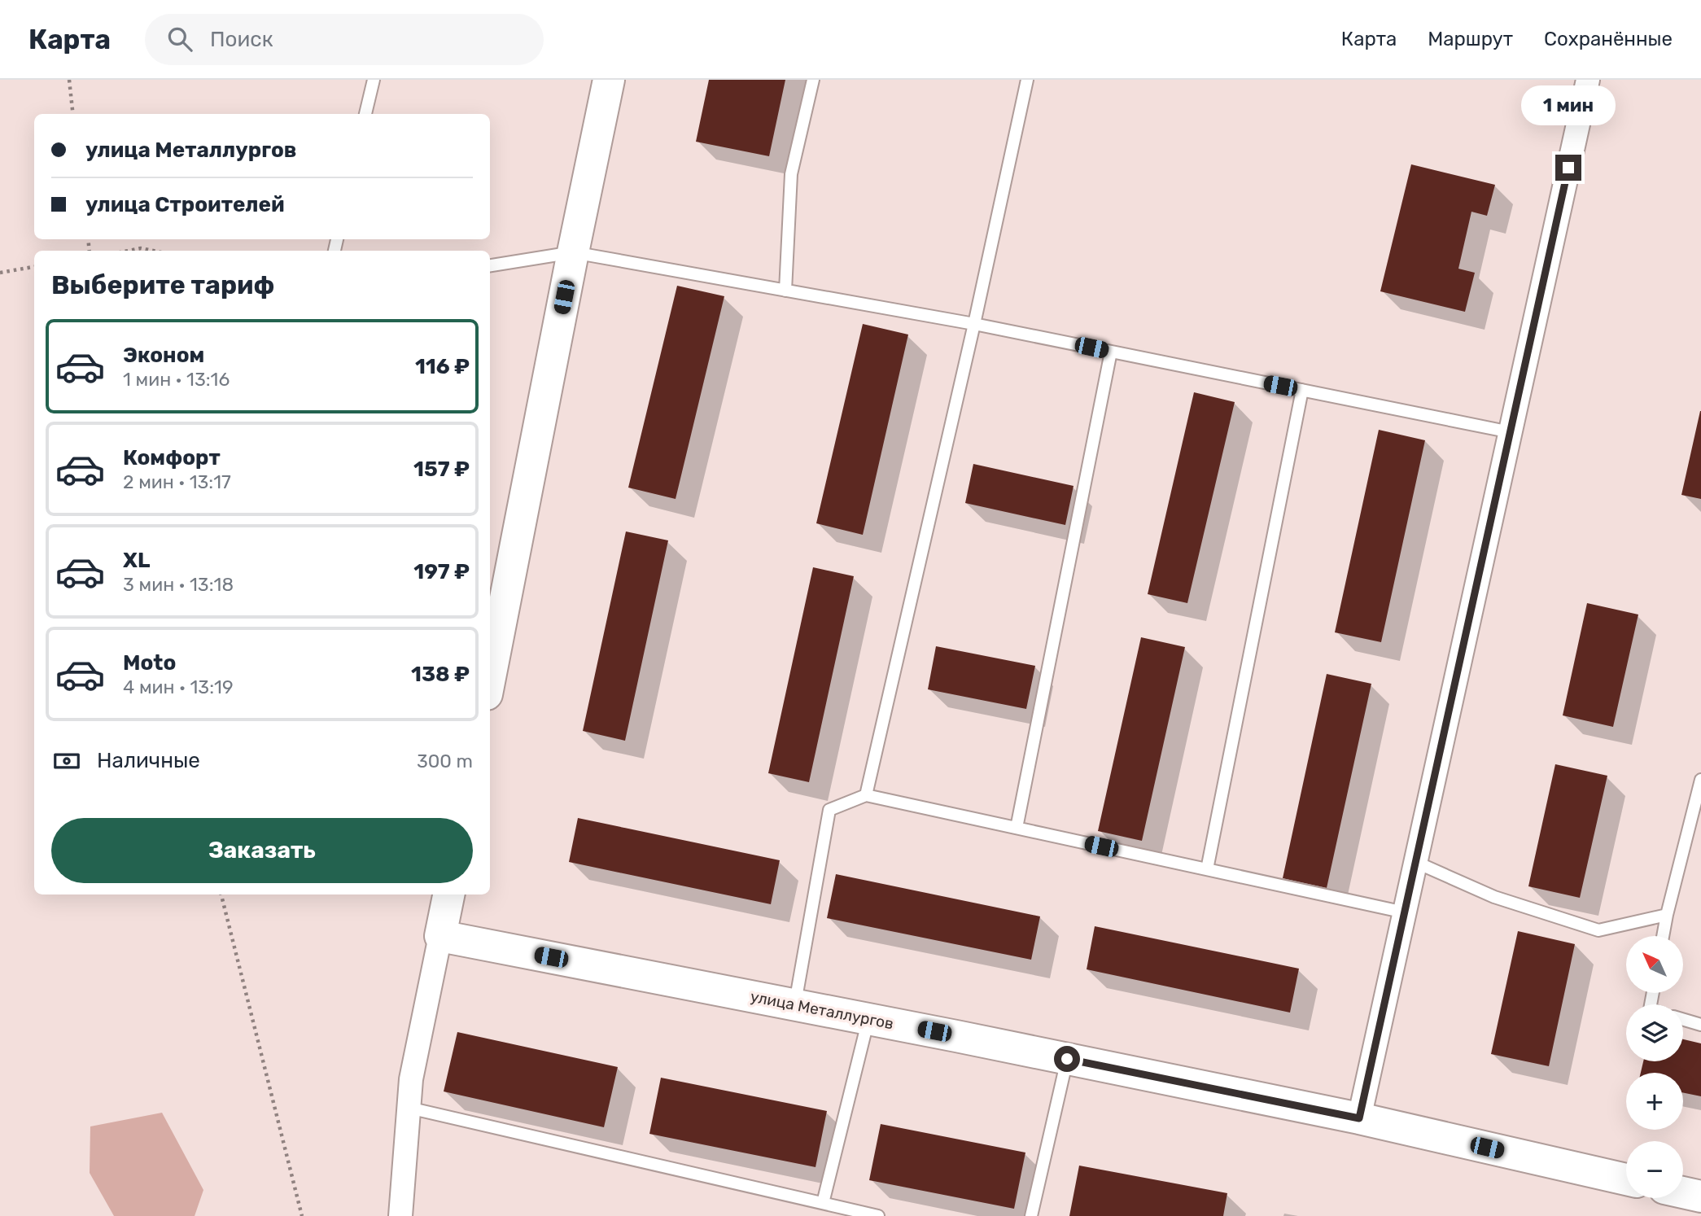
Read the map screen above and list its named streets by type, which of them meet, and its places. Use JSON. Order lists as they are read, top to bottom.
{
  "streets": {
    "main road": ["улица Металлургов"]
  },
  "north": "top left",
  "page": {
    "header": "Карта",
    "search": "Поиск",
    "nav": ["Карта", "Маршрут", "Сохранённые"],
    "bubble": "1 мин",
    "banner": ["улица Металлургов", "улица Строителей"],
    "heading": "Выберите тариф",
    "list": [
      {
        "name": "Эконом",
        "note": "1 мин · 13:16",
        "value": "116 ₽"
      },
      {
        "name": "Комфорт",
        "note": "2 мин · 13:17",
        "value": "157 ₽"
      },
      {
        "name": "XL",
        "note": "3 мин · 13:18",
        "value": "197 ₽"
      },
      {
        "name": "Moto",
        "note": "4 мин · 13:19",
        "value": "138 ₽"
      }
    ],
    "pay": ["Наличные", "300 m"],
    "buttons": "Заказать",
    "map_buttons": ["+", "−"]
  }
}
